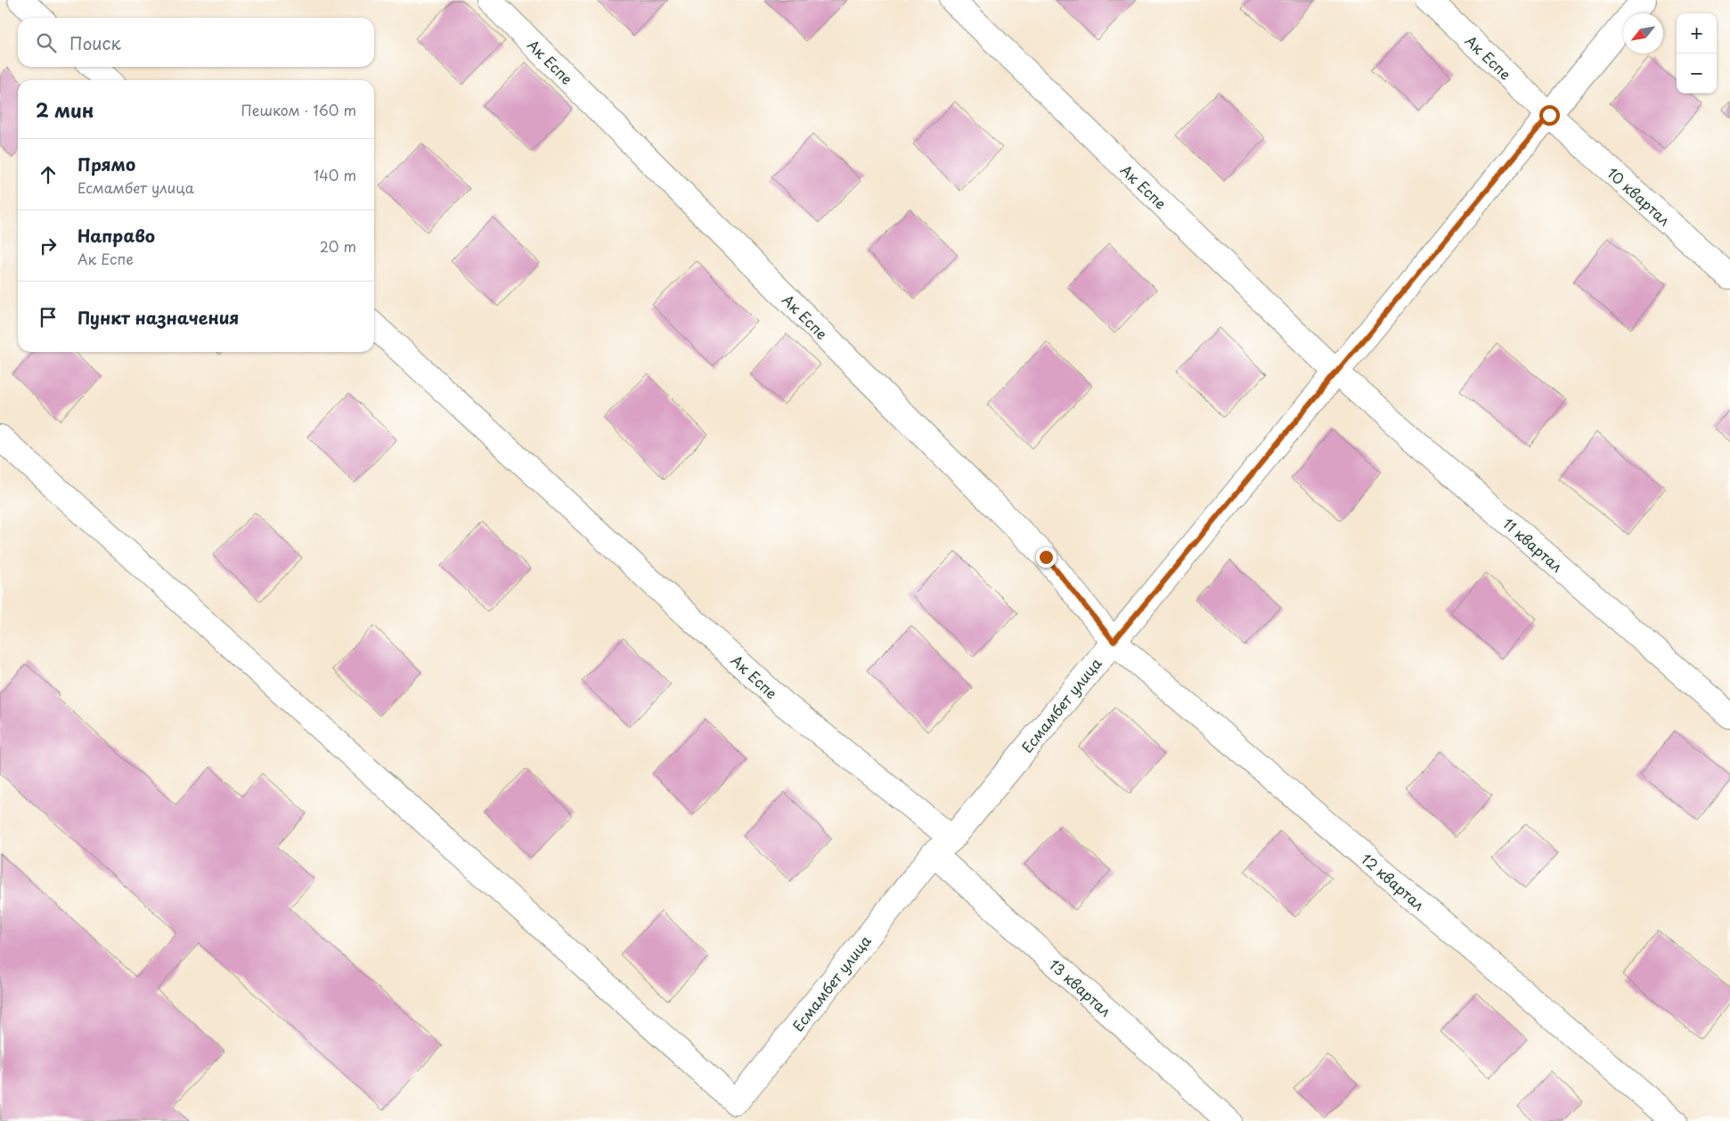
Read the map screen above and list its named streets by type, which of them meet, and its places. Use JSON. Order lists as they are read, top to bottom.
{
  "streets": {
    "street": [
      "Ак Еспе",
      "10 квартал",
      "11 квартал",
      "Есмамбет улица",
      "12 квартал",
      "13 квартал"
    ]
  },
  "crossings": [
    ["Ак Еспе", "10 квартал"],
    ["Ак Еспе", "11 квартал"],
    ["Ак Еспе", "Есмамбет улица"],
    ["Ак Еспе", "12 квартал"],
    ["10 квартал", "Есмамбет улица"],
    ["11 квартал", "Есмамбет улица"],
    ["Есмамбет улица", "12 квартал"],
    ["Есмамбет улица", "13 квартал"]
  ],
  "north": "bottom left",
  "page": {
    "map_buttons": ["+", "−"],
    "search": "Поиск",
    "heading": ["2 мин", "Пешком · 160 m"],
    "list": [
      ["Прямо", "Есмамбет улица", "140 m"],
      ["Направо", "Ак Еспе", "20 m"],
      "Пункт назначения"
    ]
  }
}
